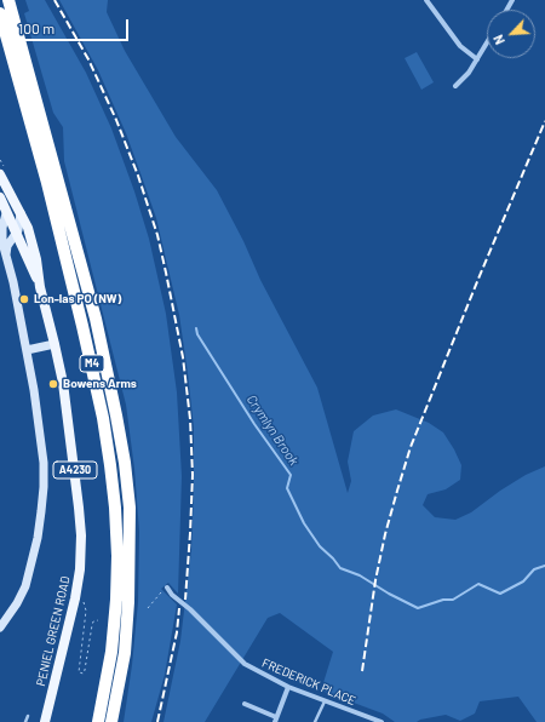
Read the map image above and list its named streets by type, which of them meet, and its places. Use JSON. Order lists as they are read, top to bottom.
{
  "streets": {
    "highway": ["M4"],
    "main road": ["A4230", "PENIEL GREEN ROAD"],
    "street": ["FREDERICK PLACE"]
  },
  "crossings": [
    ["A4230", "PENIEL GREEN ROAD"]
  ],
  "water": ["Crymlyn Brook"],
  "places": ["Lon-las PO (NW)", "Bowens Arms"],
  "scale_bar": "100 m",
  "north": "bottom left"
}
